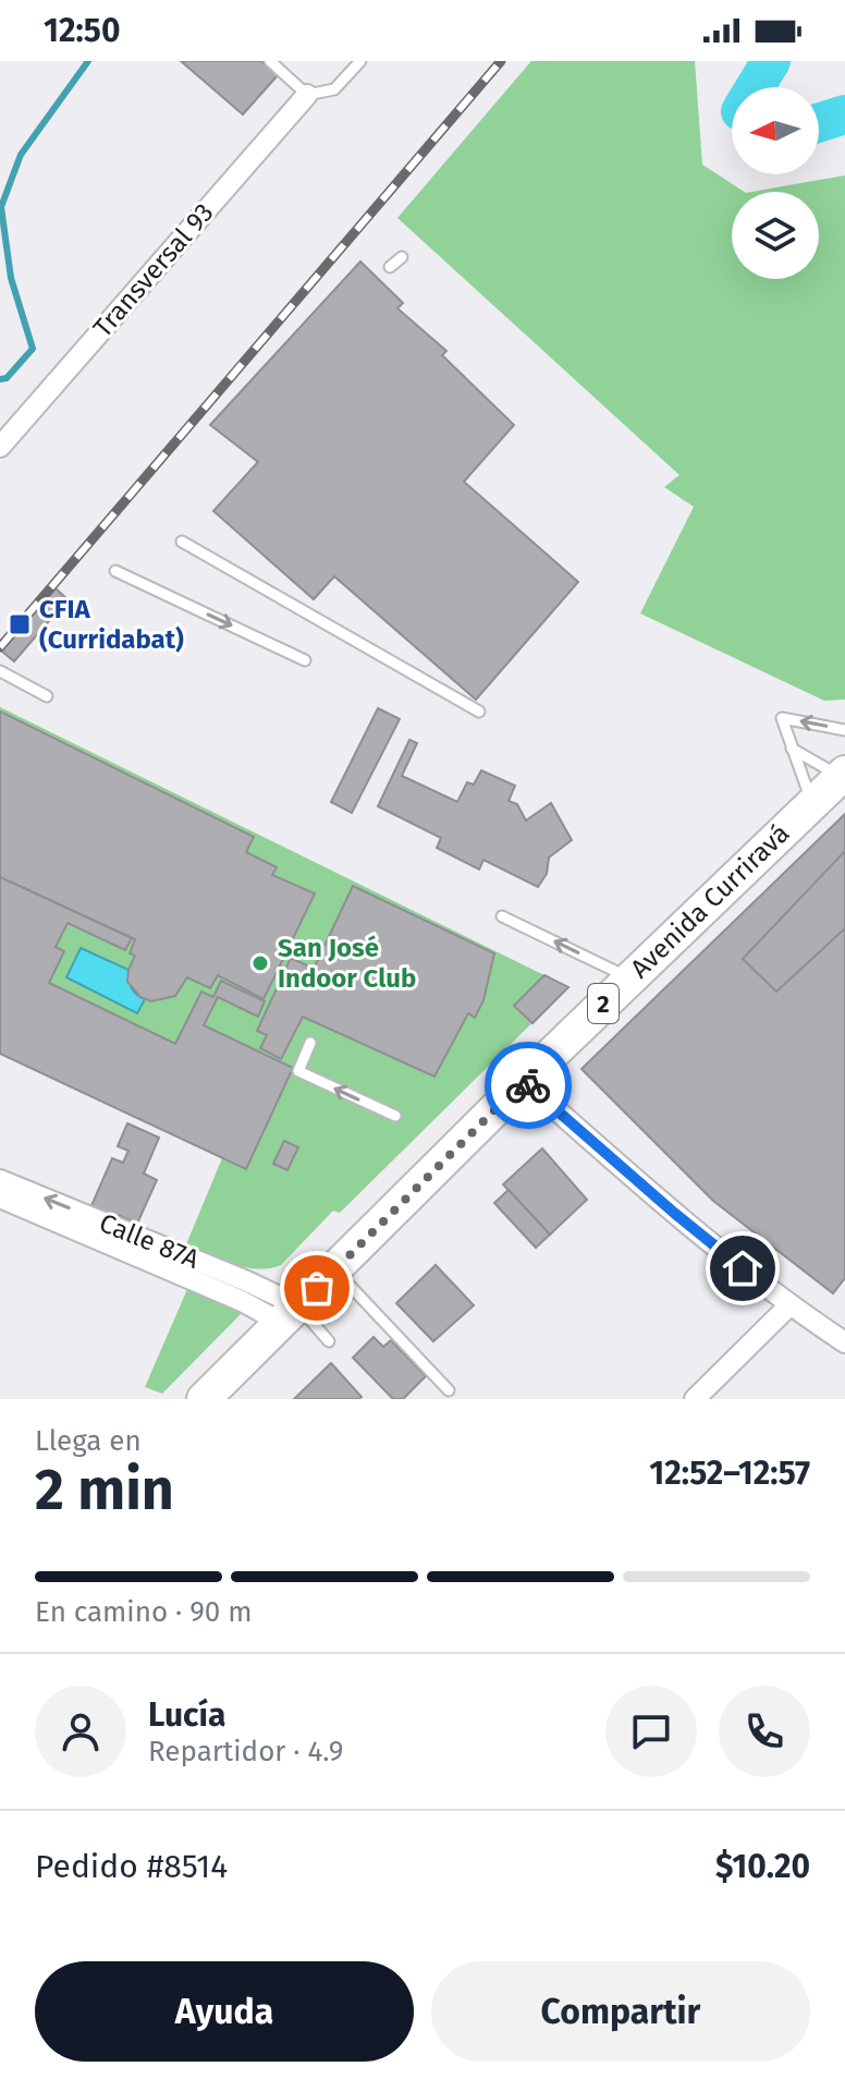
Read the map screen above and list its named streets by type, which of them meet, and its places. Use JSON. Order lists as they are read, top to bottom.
{
  "streets": {
    "highway": ["Avenida Curriravá", "2"],
    "street": ["Transversal 93", "Calle 87A"]
  },
  "crossings": [
    ["Avenida Curriravá", "Calle 87A"]
  ],
  "places": {
    "transit": ["CFIA (Curridabat)"],
    "other": ["San José Indoor Club"]
  },
  "north": "left",
  "page": {
    "status": "12:50",
    "heading": ["2 min", "Llega en", "12:52–12:57"],
    "panel": [
      "Lucía",
      "Repartidor · 4.9",
      "Pedido #8514",
      "$10.20"
    ],
    "bar": "En camino · 90 m",
    "buttons": ["Ayuda", "Compartir"]
  }
}
